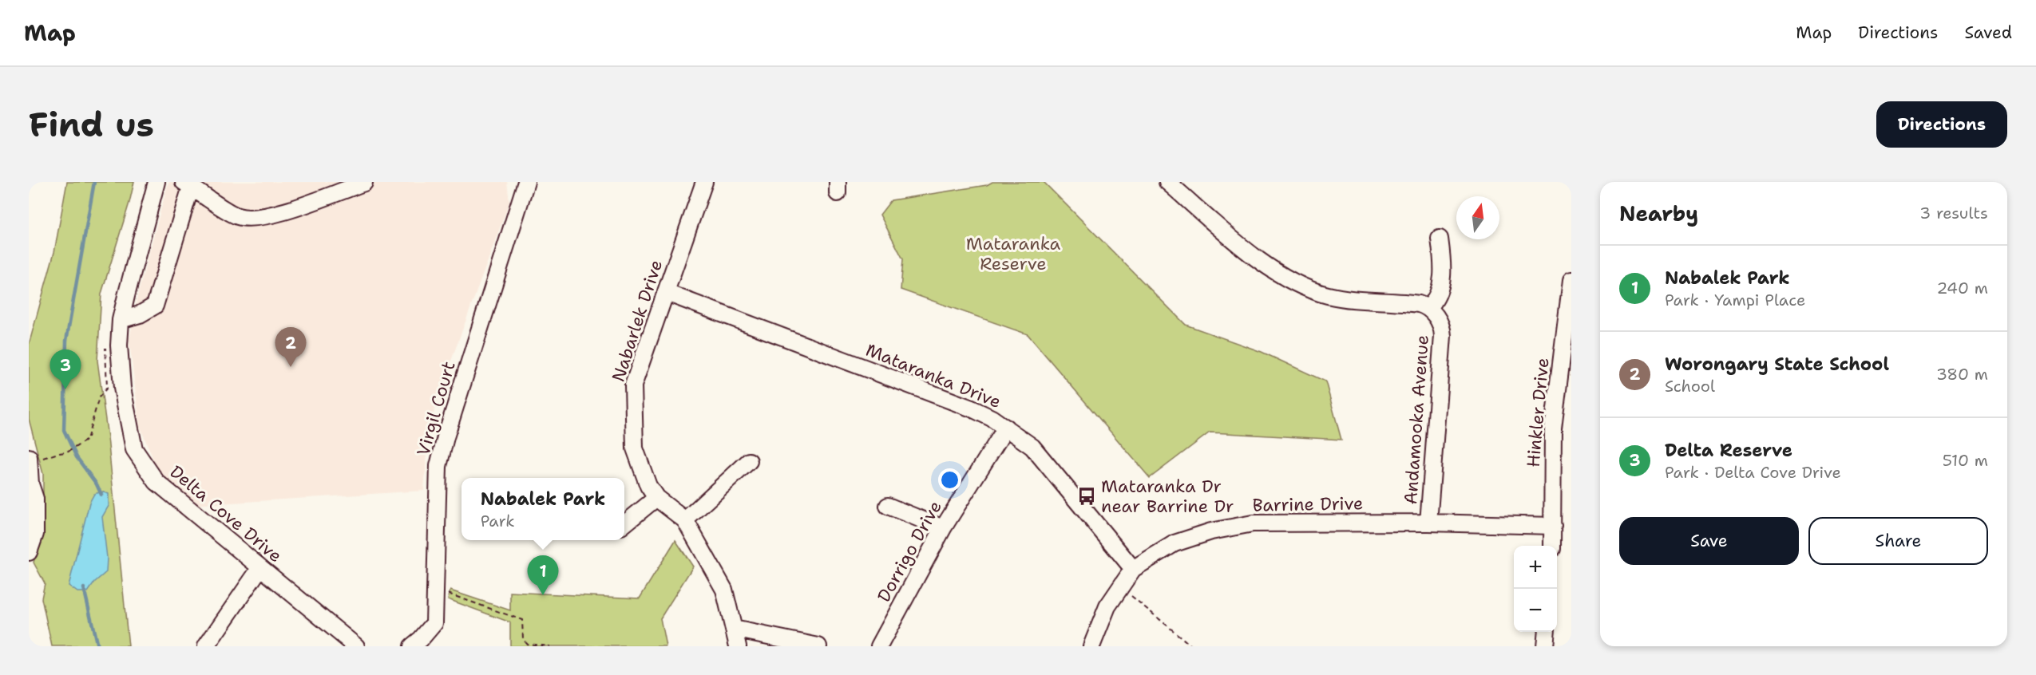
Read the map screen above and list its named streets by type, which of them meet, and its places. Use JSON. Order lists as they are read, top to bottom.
{
  "streets": {
    "street": [
      "Nabarlek Drive",
      "Mataranka Drive",
      "Virgil Court",
      "Hinkler Drive",
      "Andamooka Avenue",
      "Barrine Drive",
      "Delta Cove Drive",
      "Dorrigo Drive"
    ]
  },
  "crossings": [
    ["Nabarlek Drive", "Mataranka Drive"],
    ["Mataranka Drive", "Barrine Drive"],
    ["Mataranka Drive", "Dorrigo Drive"],
    ["Hinkler Drive", "Barrine Drive"],
    ["Andamooka Avenue", "Barrine Drive"]
  ],
  "parks": ["Mataranka Reserve"],
  "places": {
    "bus stop": ["Mataranka Dr near Barrine Dr"]
  },
  "north": "top",
  "page": {
    "header": "Map",
    "nav": ["Map", "Directions", "Saved"],
    "buttons": [
      "Directions",
      ["Save", "Share"]
    ],
    "title": "Find us",
    "heading": ["Nearby", "3 results"],
    "list": [
      {
        "mark": "1",
        "name": "Nabalek Park",
        "note": "Park · Yampi Place",
        "value": "240 m"
      },
      {
        "mark": "2",
        "name": "Worongary State School",
        "note": "School",
        "value": "380 m"
      },
      {
        "mark": "3",
        "name": "Delta Reserve",
        "note": "Park · Delta Cove Drive",
        "value": "510 m"
      }
    ],
    "pins": ["2", "3", "1"],
    "popup": ["Nabalek Park", "Park"],
    "map_buttons": ["+", "−"]
  }
}
